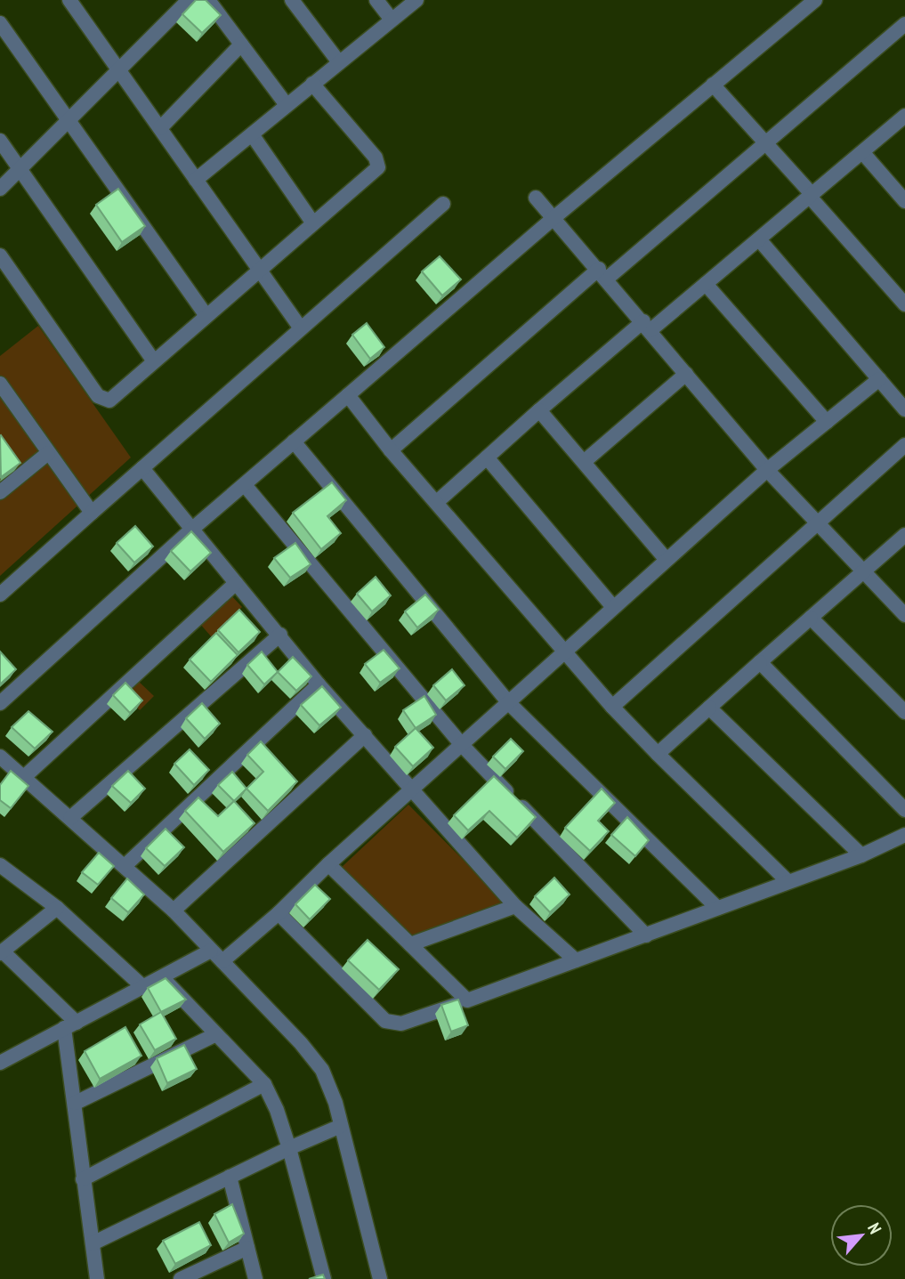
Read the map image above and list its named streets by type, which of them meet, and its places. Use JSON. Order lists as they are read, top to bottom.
{
  "north": "top right"
}
